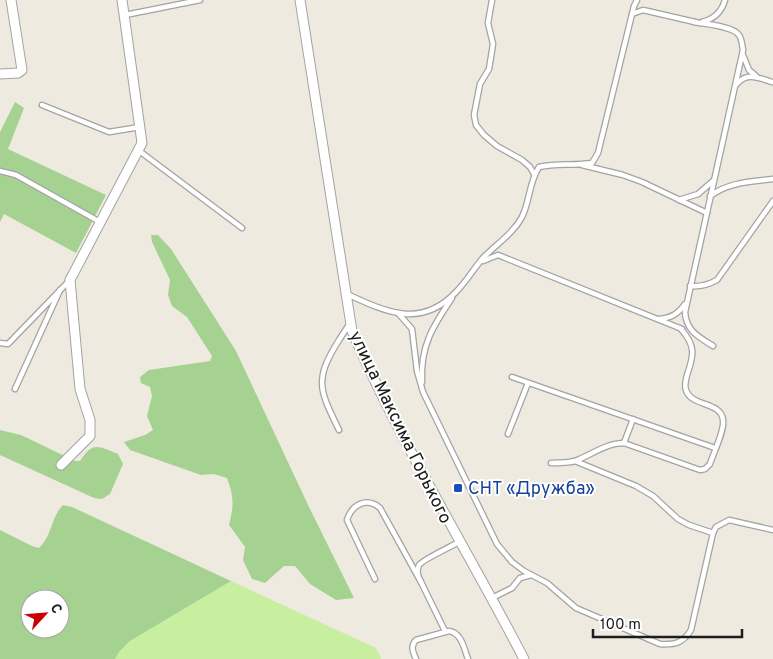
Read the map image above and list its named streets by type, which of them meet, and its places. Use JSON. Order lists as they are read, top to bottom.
{
  "streets": {
    "street": ["улица Максима Горького"]
  },
  "places": {
    "transit": ["СНТ «Дружба»"]
  },
  "scale_bar": "100 m",
  "north": "top right"
}
